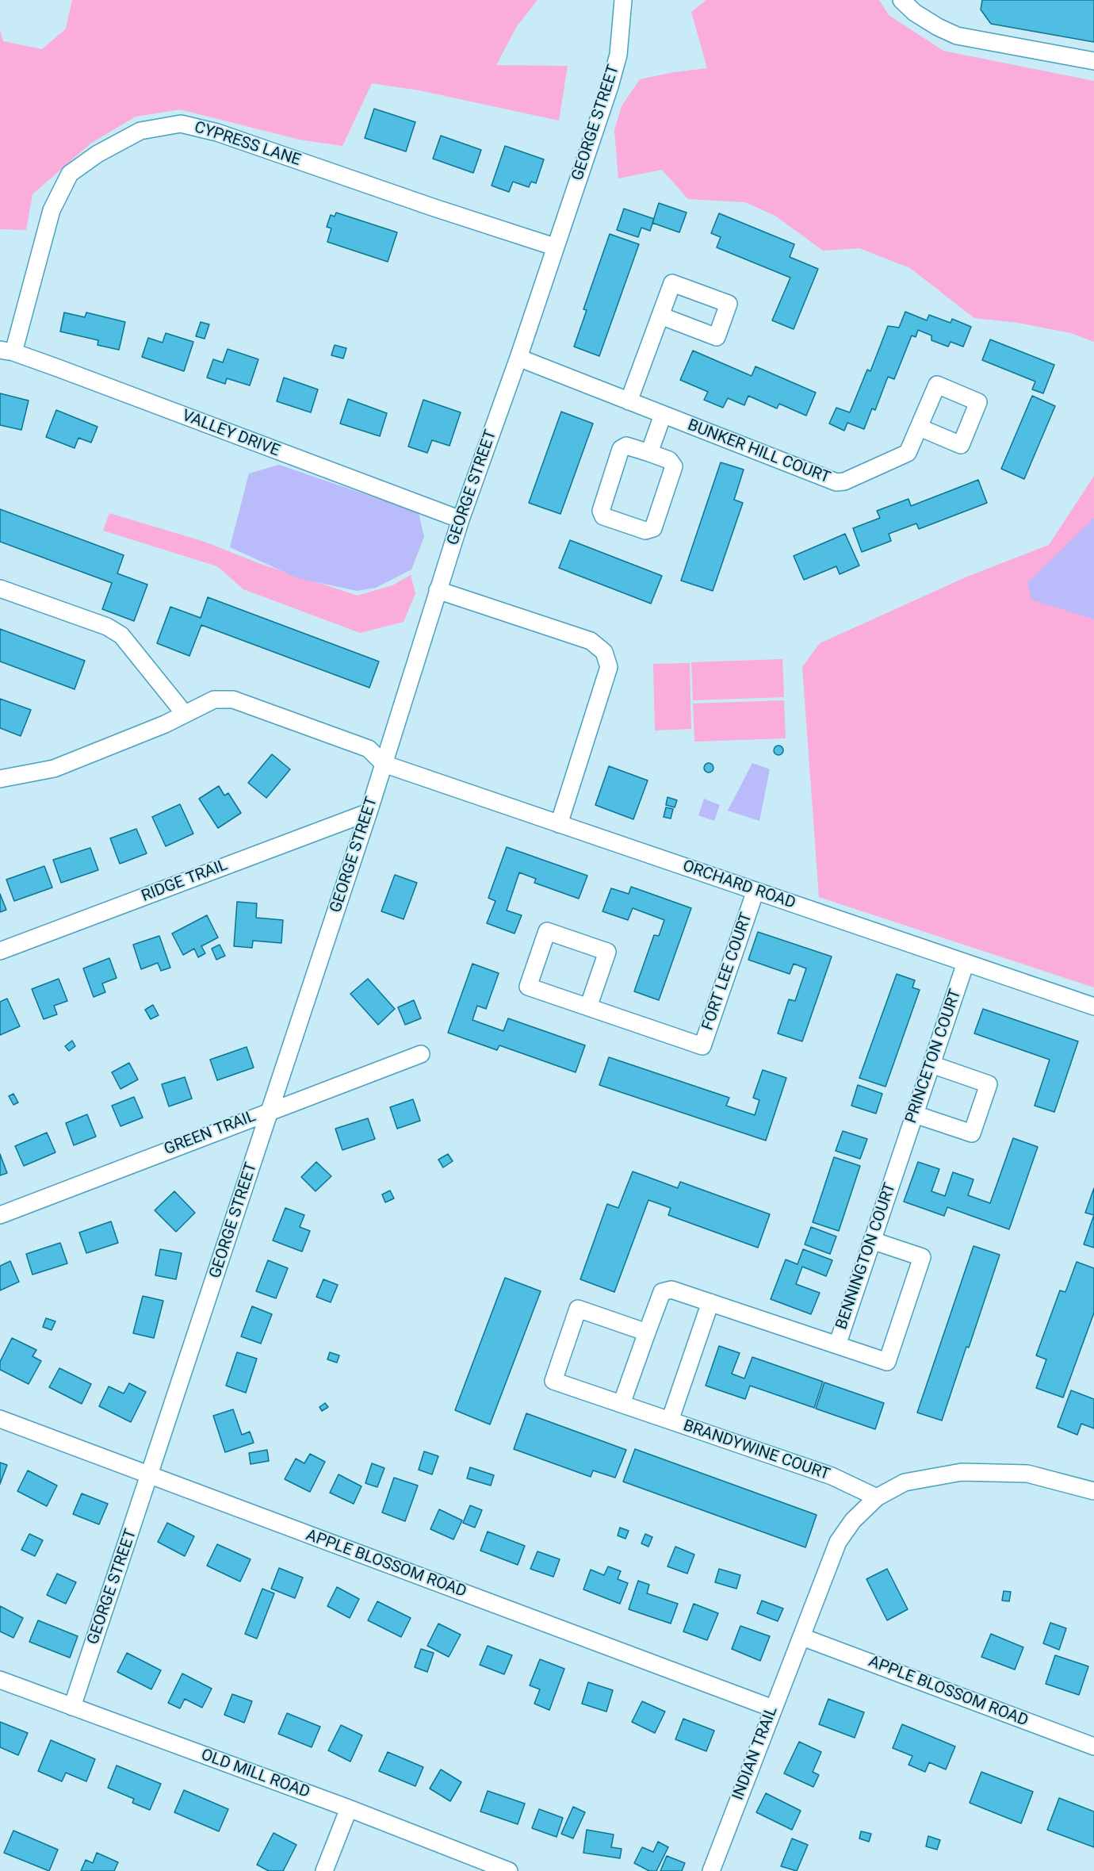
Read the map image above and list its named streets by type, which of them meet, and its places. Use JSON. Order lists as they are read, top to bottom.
{
  "streets": {
    "street": [
      "GEORGE STREET",
      "CYPRESS LANE",
      "VALLEY DRIVE",
      "BUNKER HILL COURT",
      "RIDGE TRAIL",
      "ORCHARD ROAD",
      "FORT LEE COURT",
      "PRINCETON COURT",
      "GREEN TRAIL",
      "BENNINGTON COURT",
      "BRANDYWINE COURT",
      "APPLE BLOSSOM ROAD",
      "INDIAN TRAIL",
      "OLD MILL ROAD"
    ]
  },
  "crossings": [
    ["GEORGE STREET", "CYPRESS LANE"],
    ["GEORGE STREET", "VALLEY DRIVE"],
    ["GEORGE STREET", "BUNKER HILL COURT"],
    ["GEORGE STREET", "RIDGE TRAIL"],
    ["GEORGE STREET", "ORCHARD ROAD"],
    ["GEORGE STREET", "GREEN TRAIL"],
    ["GEORGE STREET", "APPLE BLOSSOM ROAD"],
    ["GEORGE STREET", "OLD MILL ROAD"],
    ["CYPRESS LANE", "VALLEY DRIVE"],
    ["ORCHARD ROAD", "FORT LEE COURT"],
    ["ORCHARD ROAD", "PRINCETON COURT"],
    ["PRINCETON COURT", "BENNINGTON COURT"],
    ["BENNINGTON COURT", "BRANDYWINE COURT"],
    ["BRANDYWINE COURT", "INDIAN TRAIL"],
    ["APPLE BLOSSOM ROAD", "INDIAN TRAIL"]
  ]
}
